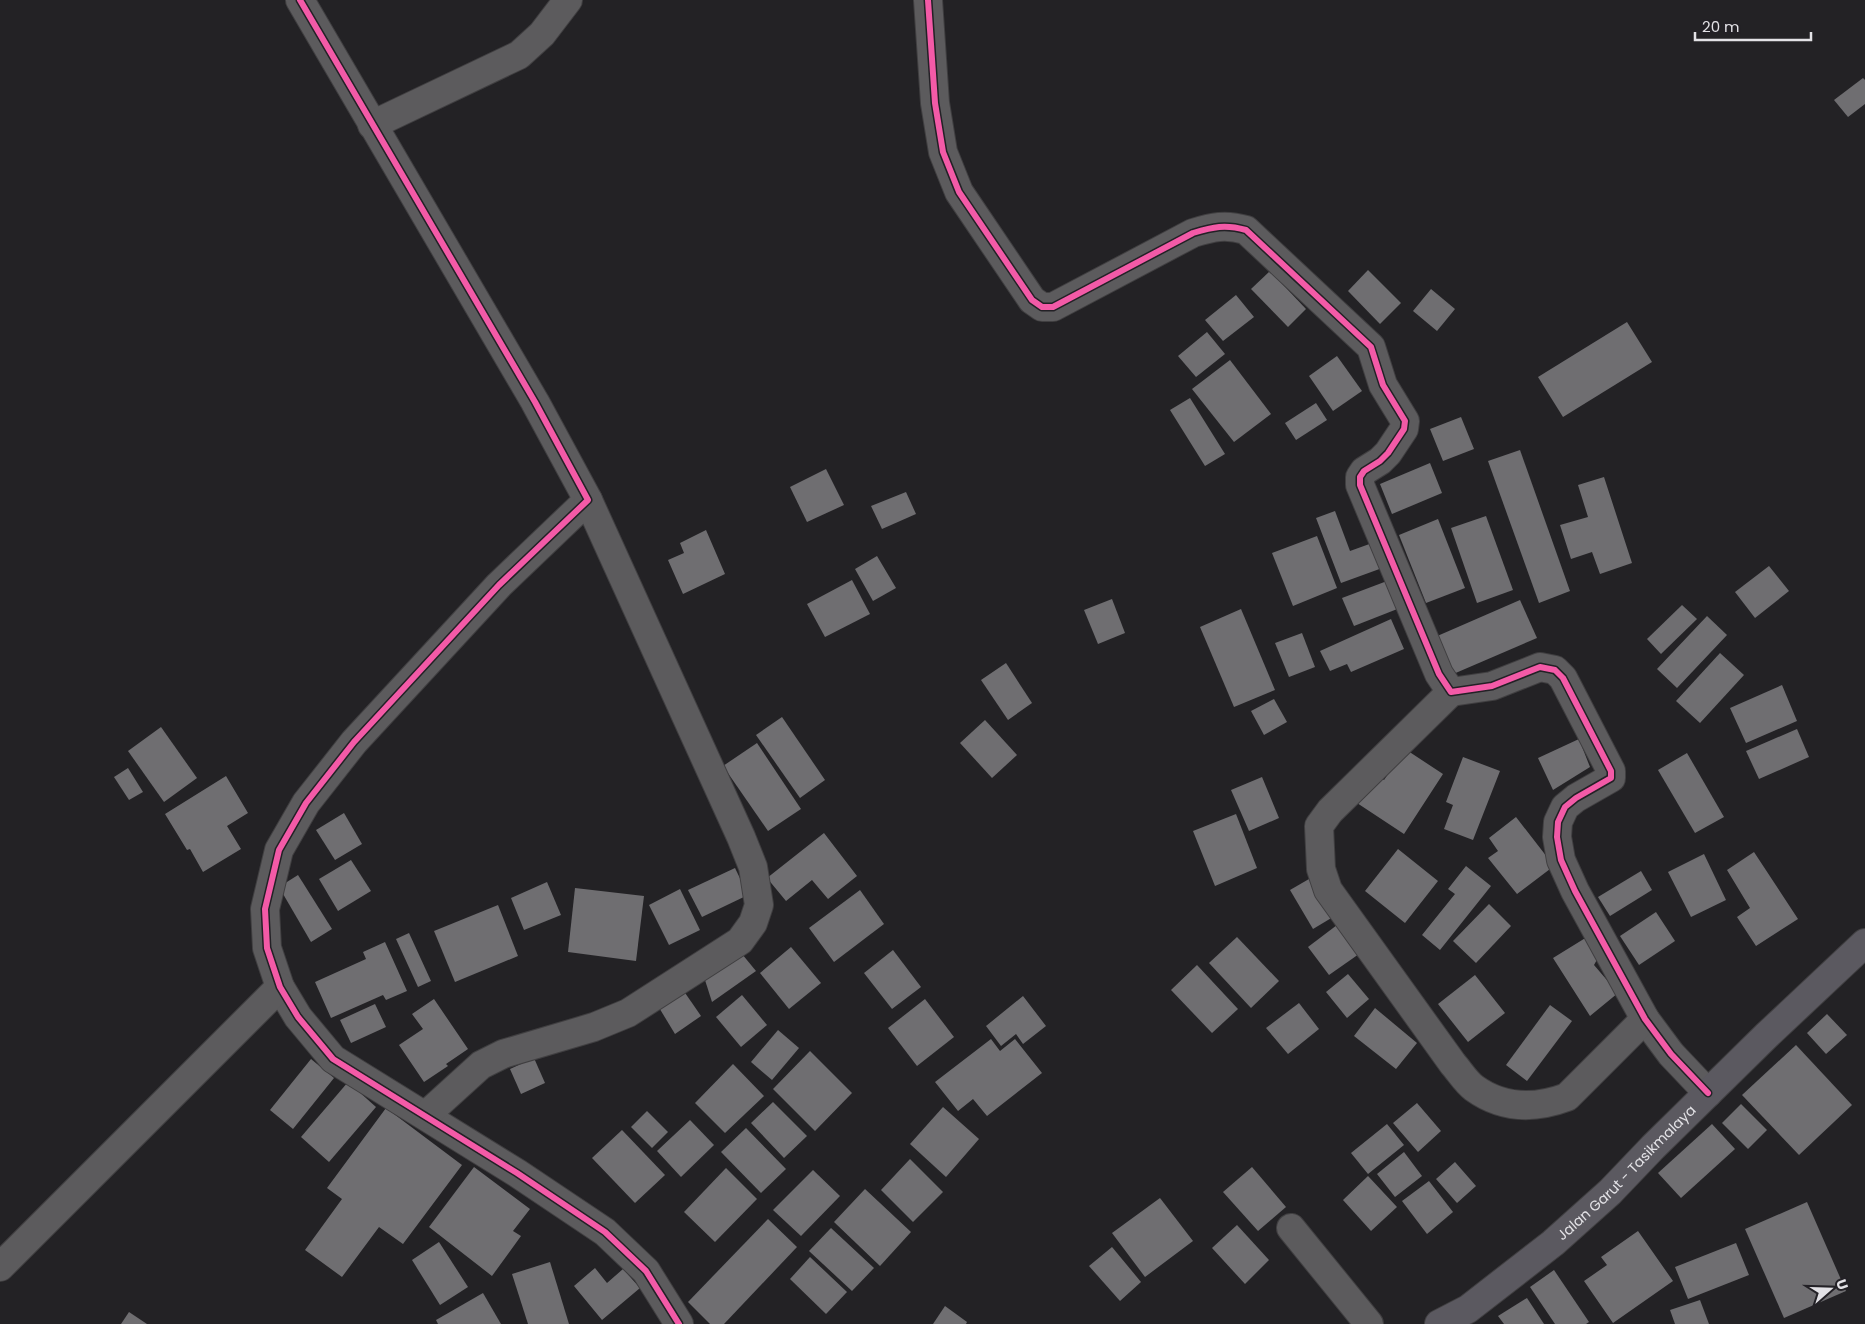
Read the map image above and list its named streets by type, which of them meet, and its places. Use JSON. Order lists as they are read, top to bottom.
{
  "streets": {
    "main road": ["Jalan Garut - Tasikmalaya"]
  },
  "scale_bar": "20 m",
  "north": "right"
}
